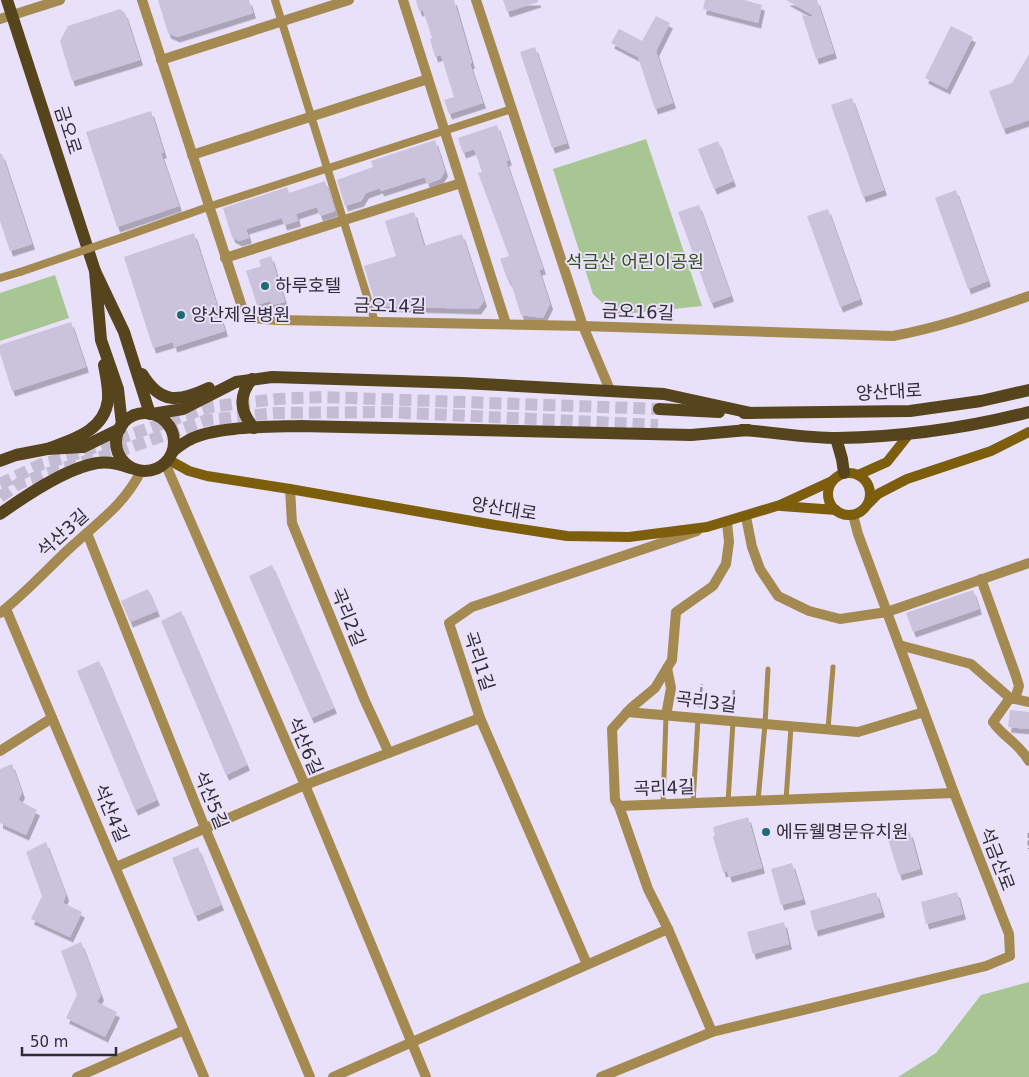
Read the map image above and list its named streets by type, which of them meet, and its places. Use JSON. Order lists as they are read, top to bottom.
{
  "streets": {
    "main road": ["금오로", "양산대로"],
    "street": [
      "금오14길",
      "금오16길",
      "석산3길",
      "곡리2길",
      "곡리1길",
      "곡리3길",
      "석산6길",
      "곡리4길",
      "석산5길",
      "석산4길",
      "석금산로"
    ]
  },
  "crossings": [
    ["금오로", "양산대로"],
    ["금오로", "석산3길"],
    ["금오로", "석산6길"],
    ["금오14길", "금오16길"],
    ["양산대로", "석산3길"],
    ["양산대로", "곡리2길"],
    ["양산대로", "곡리1길"],
    ["양산대로", "곡리3길"],
    ["양산대로", "석산6길"],
    ["양산대로", "석금산로"],
    ["석산3길", "석산6길"],
    ["석산3길", "석산5길"],
    ["석산3길", "석산4길"],
    ["곡리3길", "석금산로"],
    ["곡리4길", "석금산로"]
  ],
  "parks": ["석금산 어린이공원"],
  "places": ["하루호텔", "양산제일병원", "에듀웰명문유치원"],
  "scale_bar": "50 m"
}
